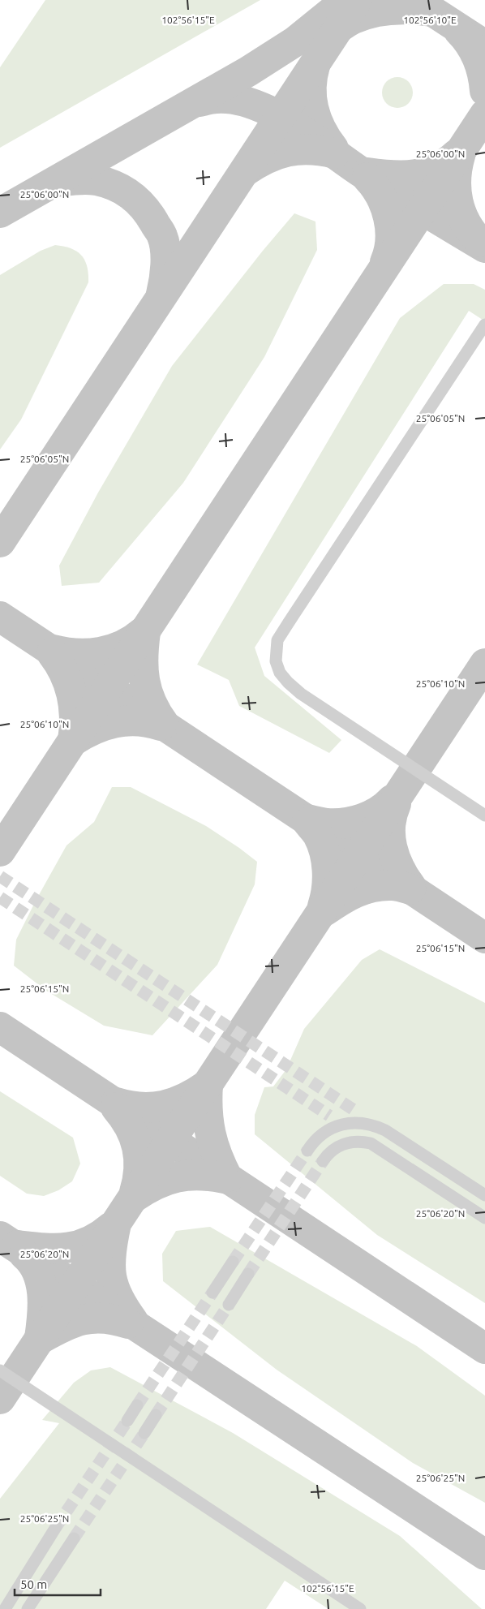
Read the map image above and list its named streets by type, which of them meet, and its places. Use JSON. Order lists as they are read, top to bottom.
{
  "scale_bar": "50 m",
  "coordinates": [
    "102°56'15\"E",
    "102°56'10\"E",
    "25°06'00\"N",
    "25°06'05\"N",
    "25°06'10\"N",
    "25°06'15\"N",
    "25°06'20\"N",
    "25°06'25\"N"
  ]
}
